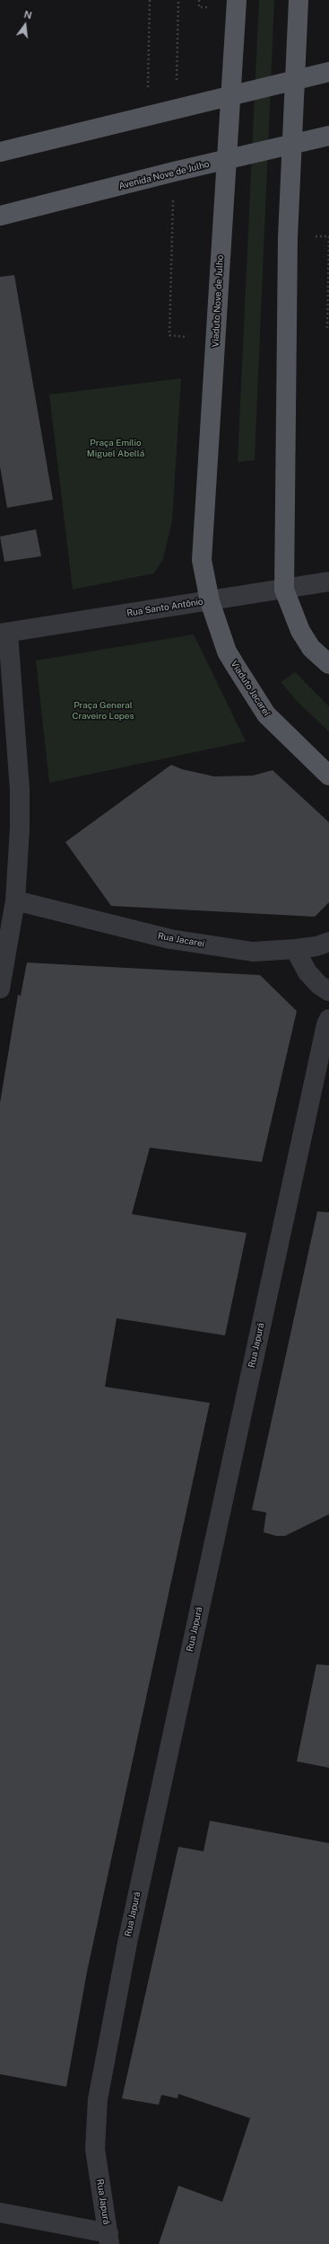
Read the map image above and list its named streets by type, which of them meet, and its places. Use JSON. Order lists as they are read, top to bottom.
{
  "streets": {
    "main road": ["Avenida Nove de Julho", "Viaduto Nove de Julho", "Viaduto Jacareí"],
    "street": ["Rua Santo Antônio", "Rua Jacareí", "Rua Japurá"]
  },
  "crossings": [
    ["Viaduto Nove de Julho", "Rua Santo Antônio"],
    ["Viaduto Nove de Julho", "Viaduto Jacareí"],
    ["Rua Santo Antônio", "Viaduto Jacareí"]
  ],
  "parks": ["Praça Emílio Miguel Abellá", "Praça General Craveiro Lopes"],
  "north": "top"
}
